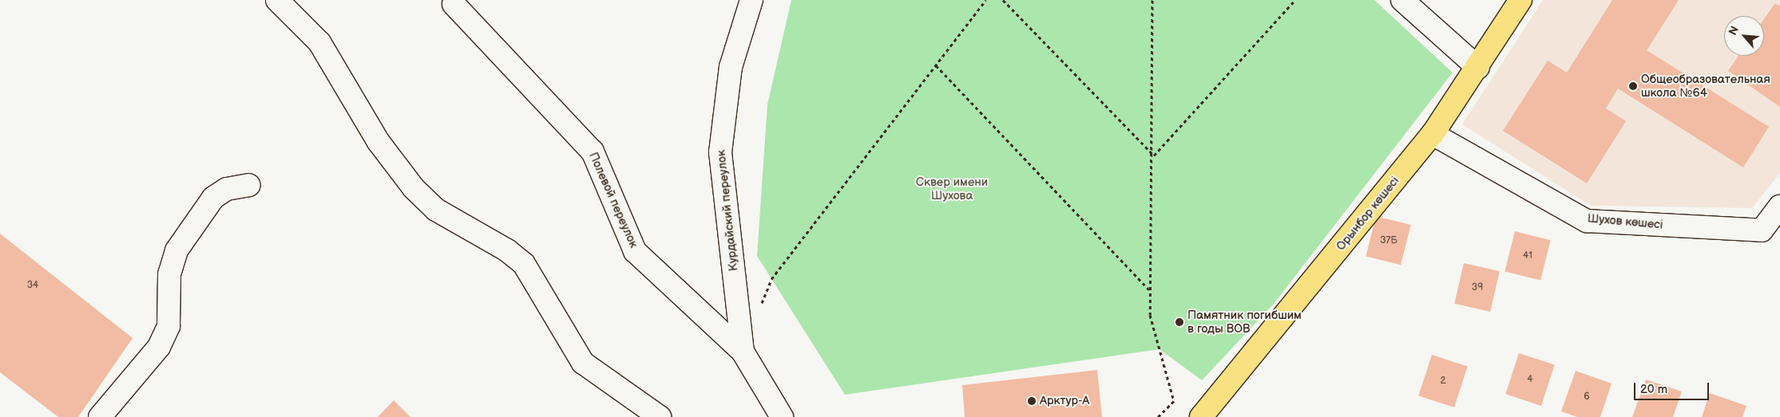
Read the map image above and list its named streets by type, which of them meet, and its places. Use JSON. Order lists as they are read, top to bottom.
{
  "streets": {
    "main road": ["Орынбор көшесі"],
    "street": ["Полевой переулок", "Курдайский переулок", "Шухов көшесі"]
  },
  "crossings": [
    ["Полевой переулок", "Курдайский переулок"],
    ["Орынбор көшесі", "Шухов көшесі"]
  ],
  "parks": ["Сквер имени Шухова"],
  "places": ["Общеобразовательная школа №64", "Памятник погибшим в годы ВОВ", "Арктур-А"],
  "house_numbers": [
    "37Б",
    "41",
    "34",
    "39",
    "4",
    "2",
    "6"
  ],
  "scale_bar": "20 m",
  "north": "top left"
}
